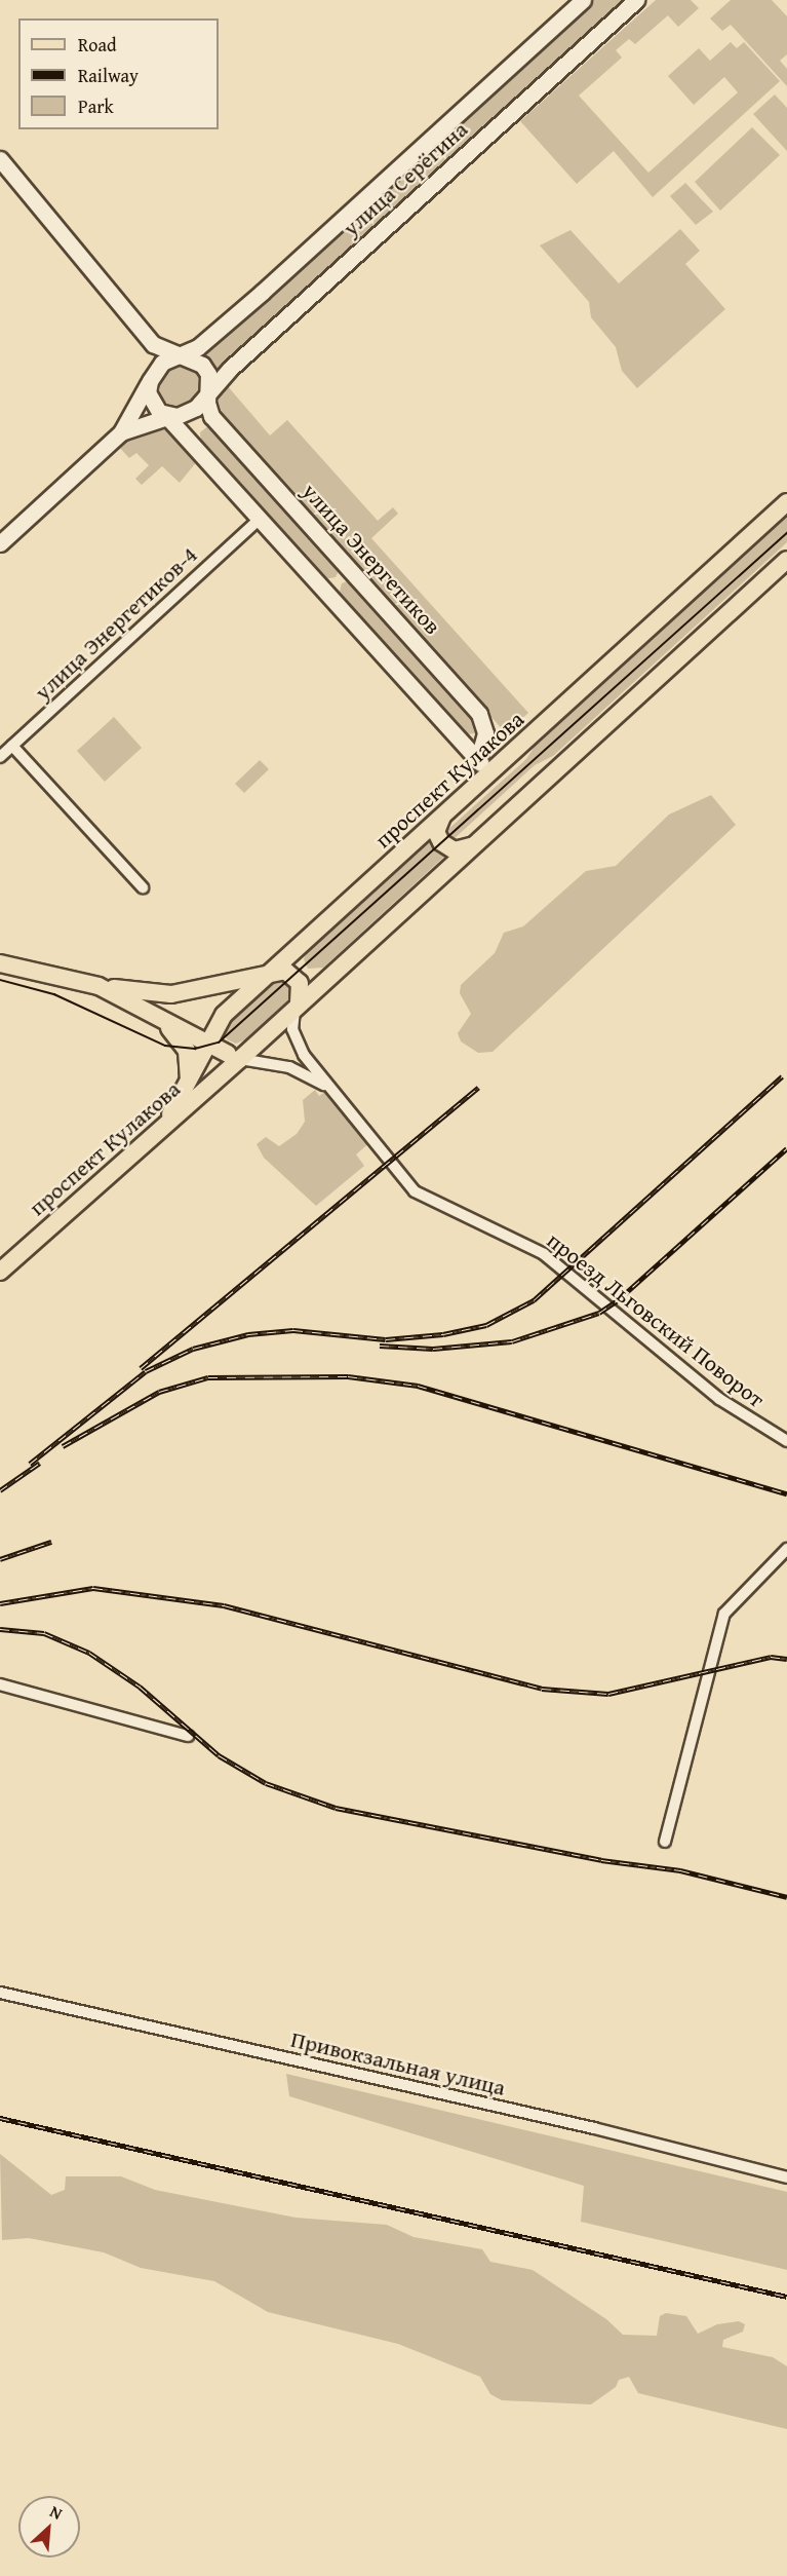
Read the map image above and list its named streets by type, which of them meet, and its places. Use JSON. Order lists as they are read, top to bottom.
{
  "streets": {
    "main road": ["улица Серёгина", "улица Энергетиков", "проспект Кулакова"],
    "street": ["улица Энергетиков-4", "проезд Льговский Поворот", "Привокзальная улица"]
  },
  "crossings": [
    ["улица Серёгина", "улица Энергетиков"],
    ["проспект Кулакова", "проезд Льговский Поворот"]
  ],
  "legend": ["Road", "Railway", "Park"],
  "north": "top right"
}
